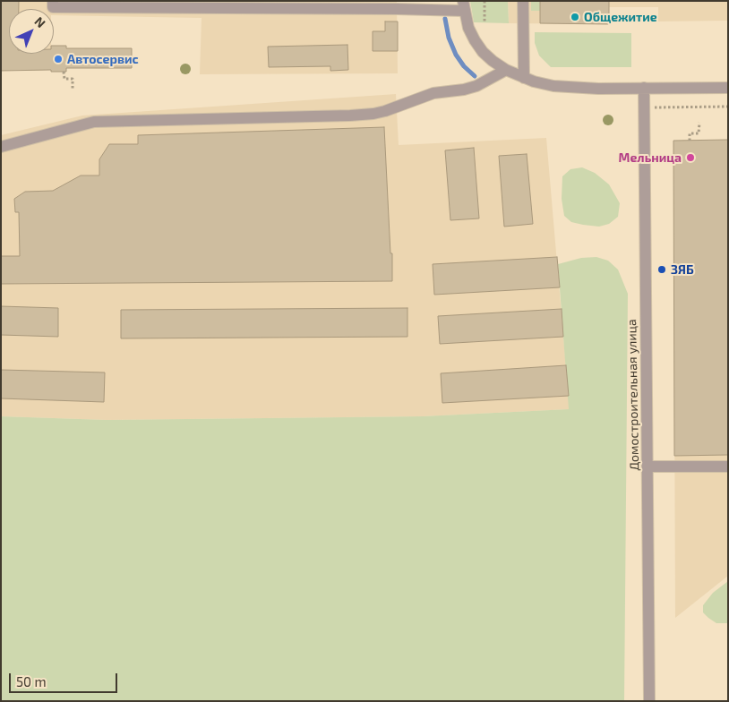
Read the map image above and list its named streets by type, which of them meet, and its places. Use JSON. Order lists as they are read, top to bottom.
{
  "streets": {
    "street": ["Домостроительная улица"]
  },
  "places": [
    "Общежитие",
    "Автосервис",
    "Мельница",
    "ЗЯБ"
  ],
  "scale_bar": "50 m",
  "north": "top right"
}
